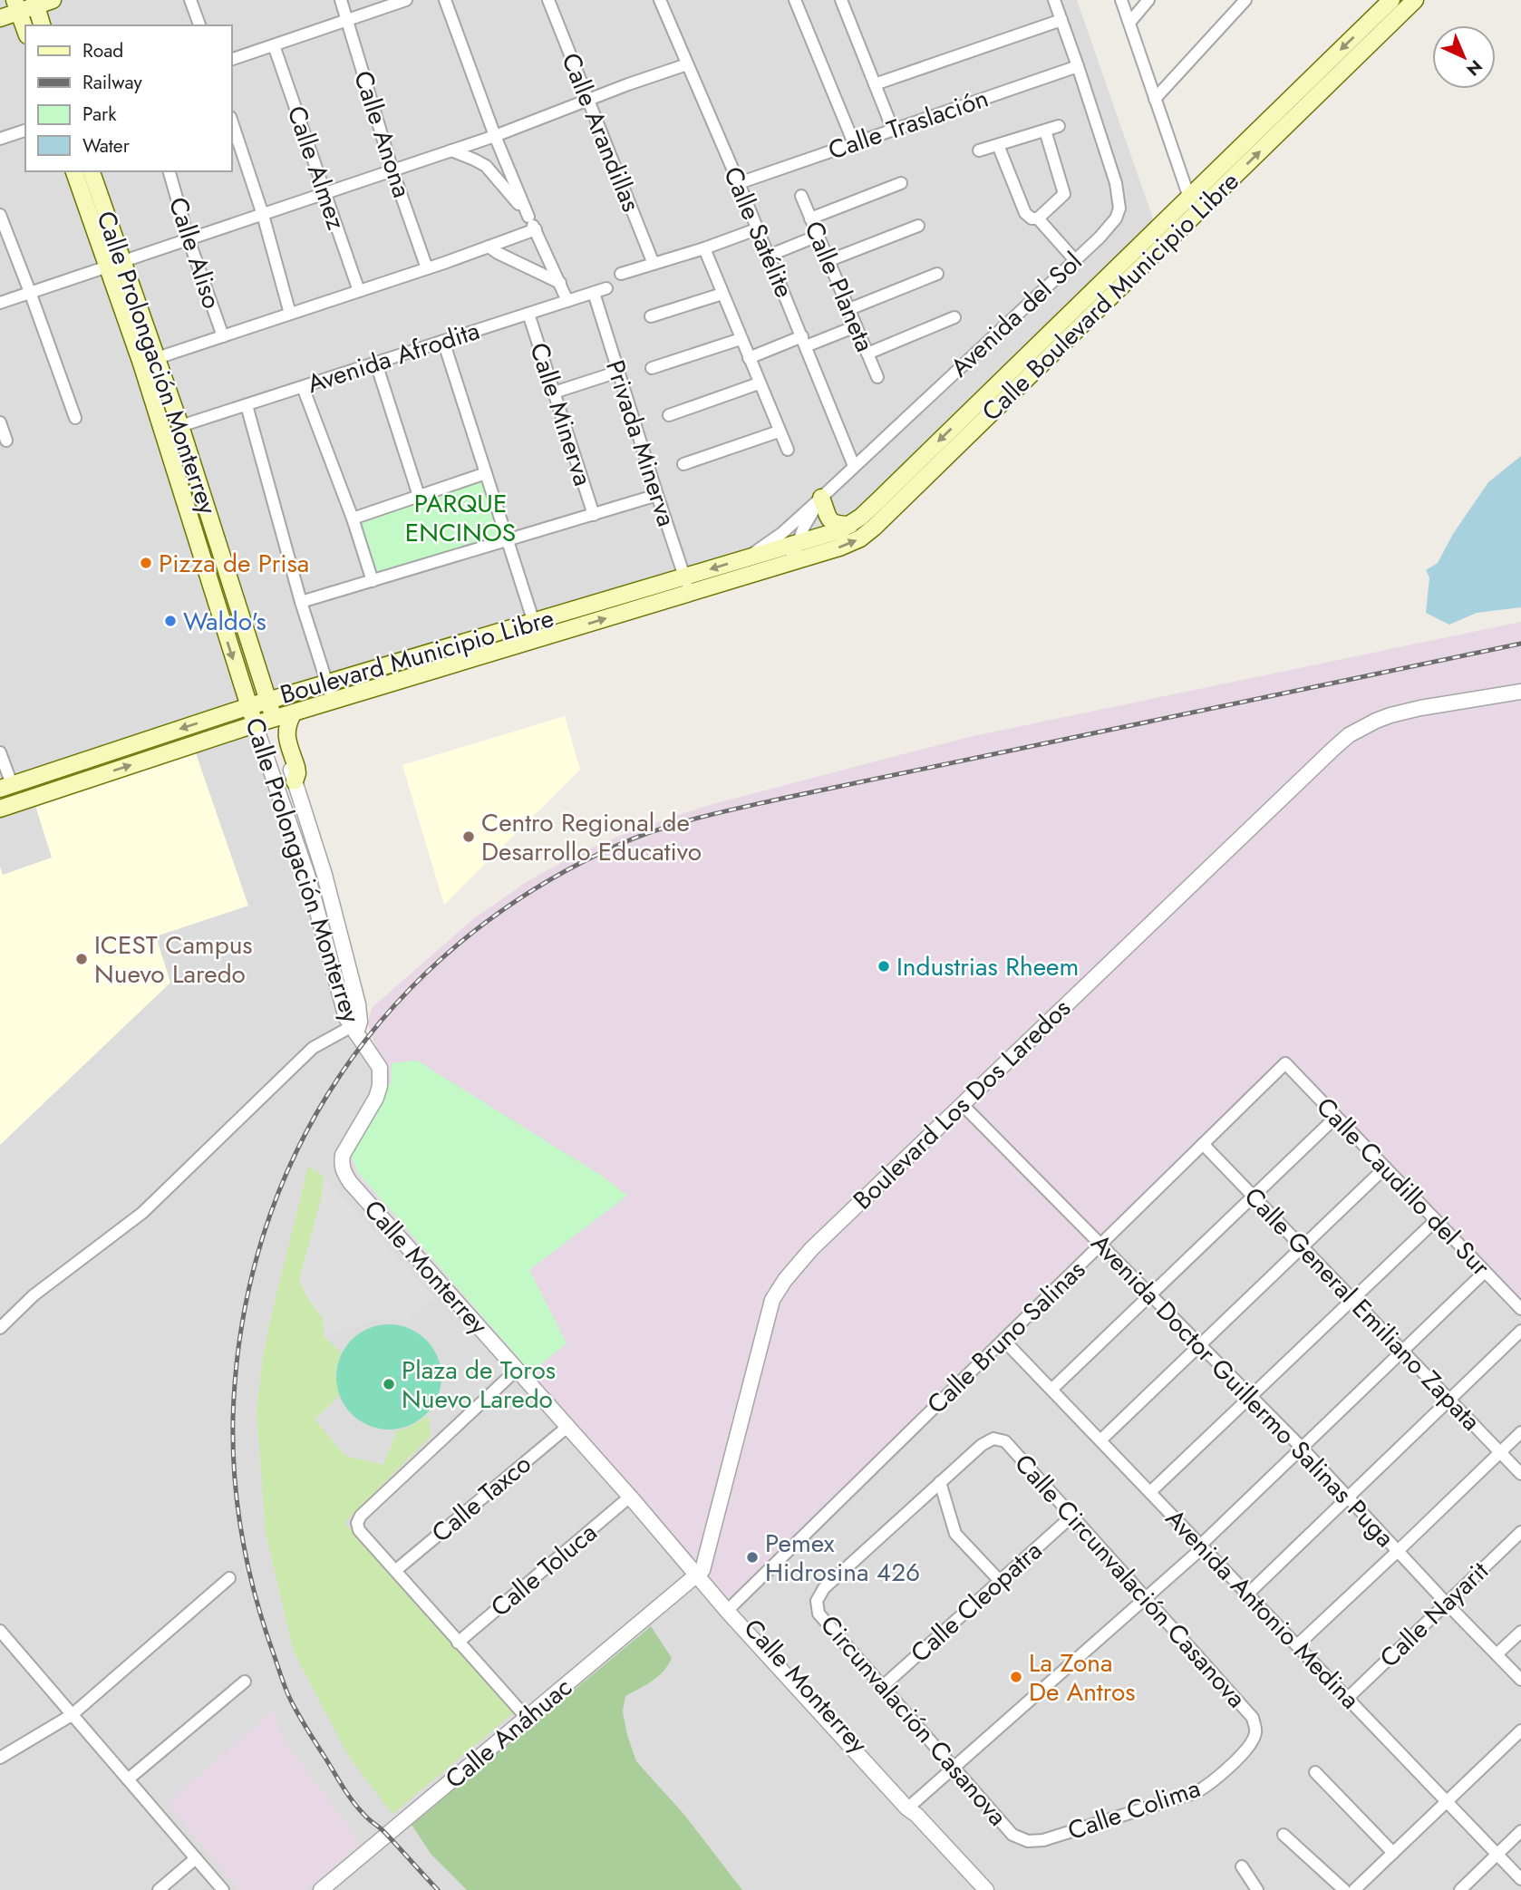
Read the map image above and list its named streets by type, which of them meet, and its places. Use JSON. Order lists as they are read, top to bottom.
{
  "streets": {
    "main road": ["Calle Boulevard Municipio Libre", "Calle Prolongación Monterrey", "Boulevard Municipio Libre"],
    "street": [
      "Calle Traslación",
      "Calle Arandillas",
      "Calle Anona",
      "Calle Almez",
      "Calle Satélite",
      "Calle Aliso",
      "Calle Planeta",
      "Avenida del Sol",
      "Avenida Afrodita",
      "Calle Minerva",
      "Privada Minerva",
      "Boulevard Los Dos Laredos",
      "Calle Caudillo del Sur",
      "Calle Monterrey",
      "Calle General Emiliano Zapata",
      "Calle Bruno Salinas",
      "Avenida Doctor Guillermo Salinas Puga",
      "Calle Taxco",
      "Calle Toluca",
      "Calle Circunvalación Casanova",
      "Calle Cleopatra",
      "Avenida Antonio Medina",
      "Calle Nayarit",
      "Circunvalación Casanova",
      "Calle Anáhuac",
      "Calle Colima"
    ]
  },
  "crossings": [
    ["Calle Traslación", "Calle Satélite"],
    ["Calle Traslación", "Avenida del Sol"],
    ["Calle Satélite", "Avenida del Sol"],
    ["Calle Boulevard Municipio Libre", "Boulevard Municipio Libre"],
    ["Avenida del Sol", "Boulevard Municipio Libre"],
    ["Avenida Afrodita", "Calle Prolongación Monterrey"],
    ["Avenida Afrodita", "Calle Minerva"],
    ["Avenida Afrodita", "Privada Minerva"],
    ["Calle Prolongación Monterrey", "Boulevard Municipio Libre"],
    ["Calle Prolongación Monterrey", "Calle Monterrey"],
    ["Privada Minerva", "Boulevard Municipio Libre"],
    ["Boulevard Los Dos Laredos", "Calle Monterrey"],
    ["Boulevard Los Dos Laredos", "Avenida Doctor Guillermo Salinas Puga"],
    ["Boulevard Los Dos Laredos", "Calle Anáhuac"],
    ["Calle Caudillo del Sur", "Calle Bruno Salinas"],
    ["Calle Monterrey", "Calle Bruno Salinas"],
    ["Calle Monterrey", "Calle Taxco"],
    ["Calle Monterrey", "Calle Toluca"],
    ["Calle Monterrey", "Calle Anáhuac"],
    ["Calle General Emiliano Zapata", "Calle Bruno Salinas"],
    ["Calle Bruno Salinas", "Avenida Doctor Guillermo Salinas Puga"],
    ["Calle Bruno Salinas", "Avenida Antonio Medina"],
    ["Avenida Doctor Guillermo Salinas Puga", "Calle Nayarit"],
    ["Calle Circunvalación Casanova", "Calle Cleopatra"],
    ["Calle Circunvalación Casanova", "Circunvalación Casanova"],
    ["Calle Circunvalación Casanova", "Calle Colima"],
    ["Calle Cleopatra", "Circunvalación Casanova"],
    ["Avenida Antonio Medina", "Calle Nayarit"],
    ["Circunvalación Casanova", "Calle Colima"]
  ],
  "parks": ["PARQUE ENCINOS"],
  "places": [
    "Pizza de Prisa",
    "Waldo's",
    "Centro Regional de Desarrollo Educativo",
    "ICEST Campus Nuevo Laredo",
    "Industrias Rheem",
    "Plaza de Toros Nuevo Laredo",
    "Pemex Hidrosina 426",
    "La Zona De Antros"
  ],
  "legend": [
    "Road",
    "Railway",
    "Park",
    "Water"
  ],
  "north": "bottom right"
}
